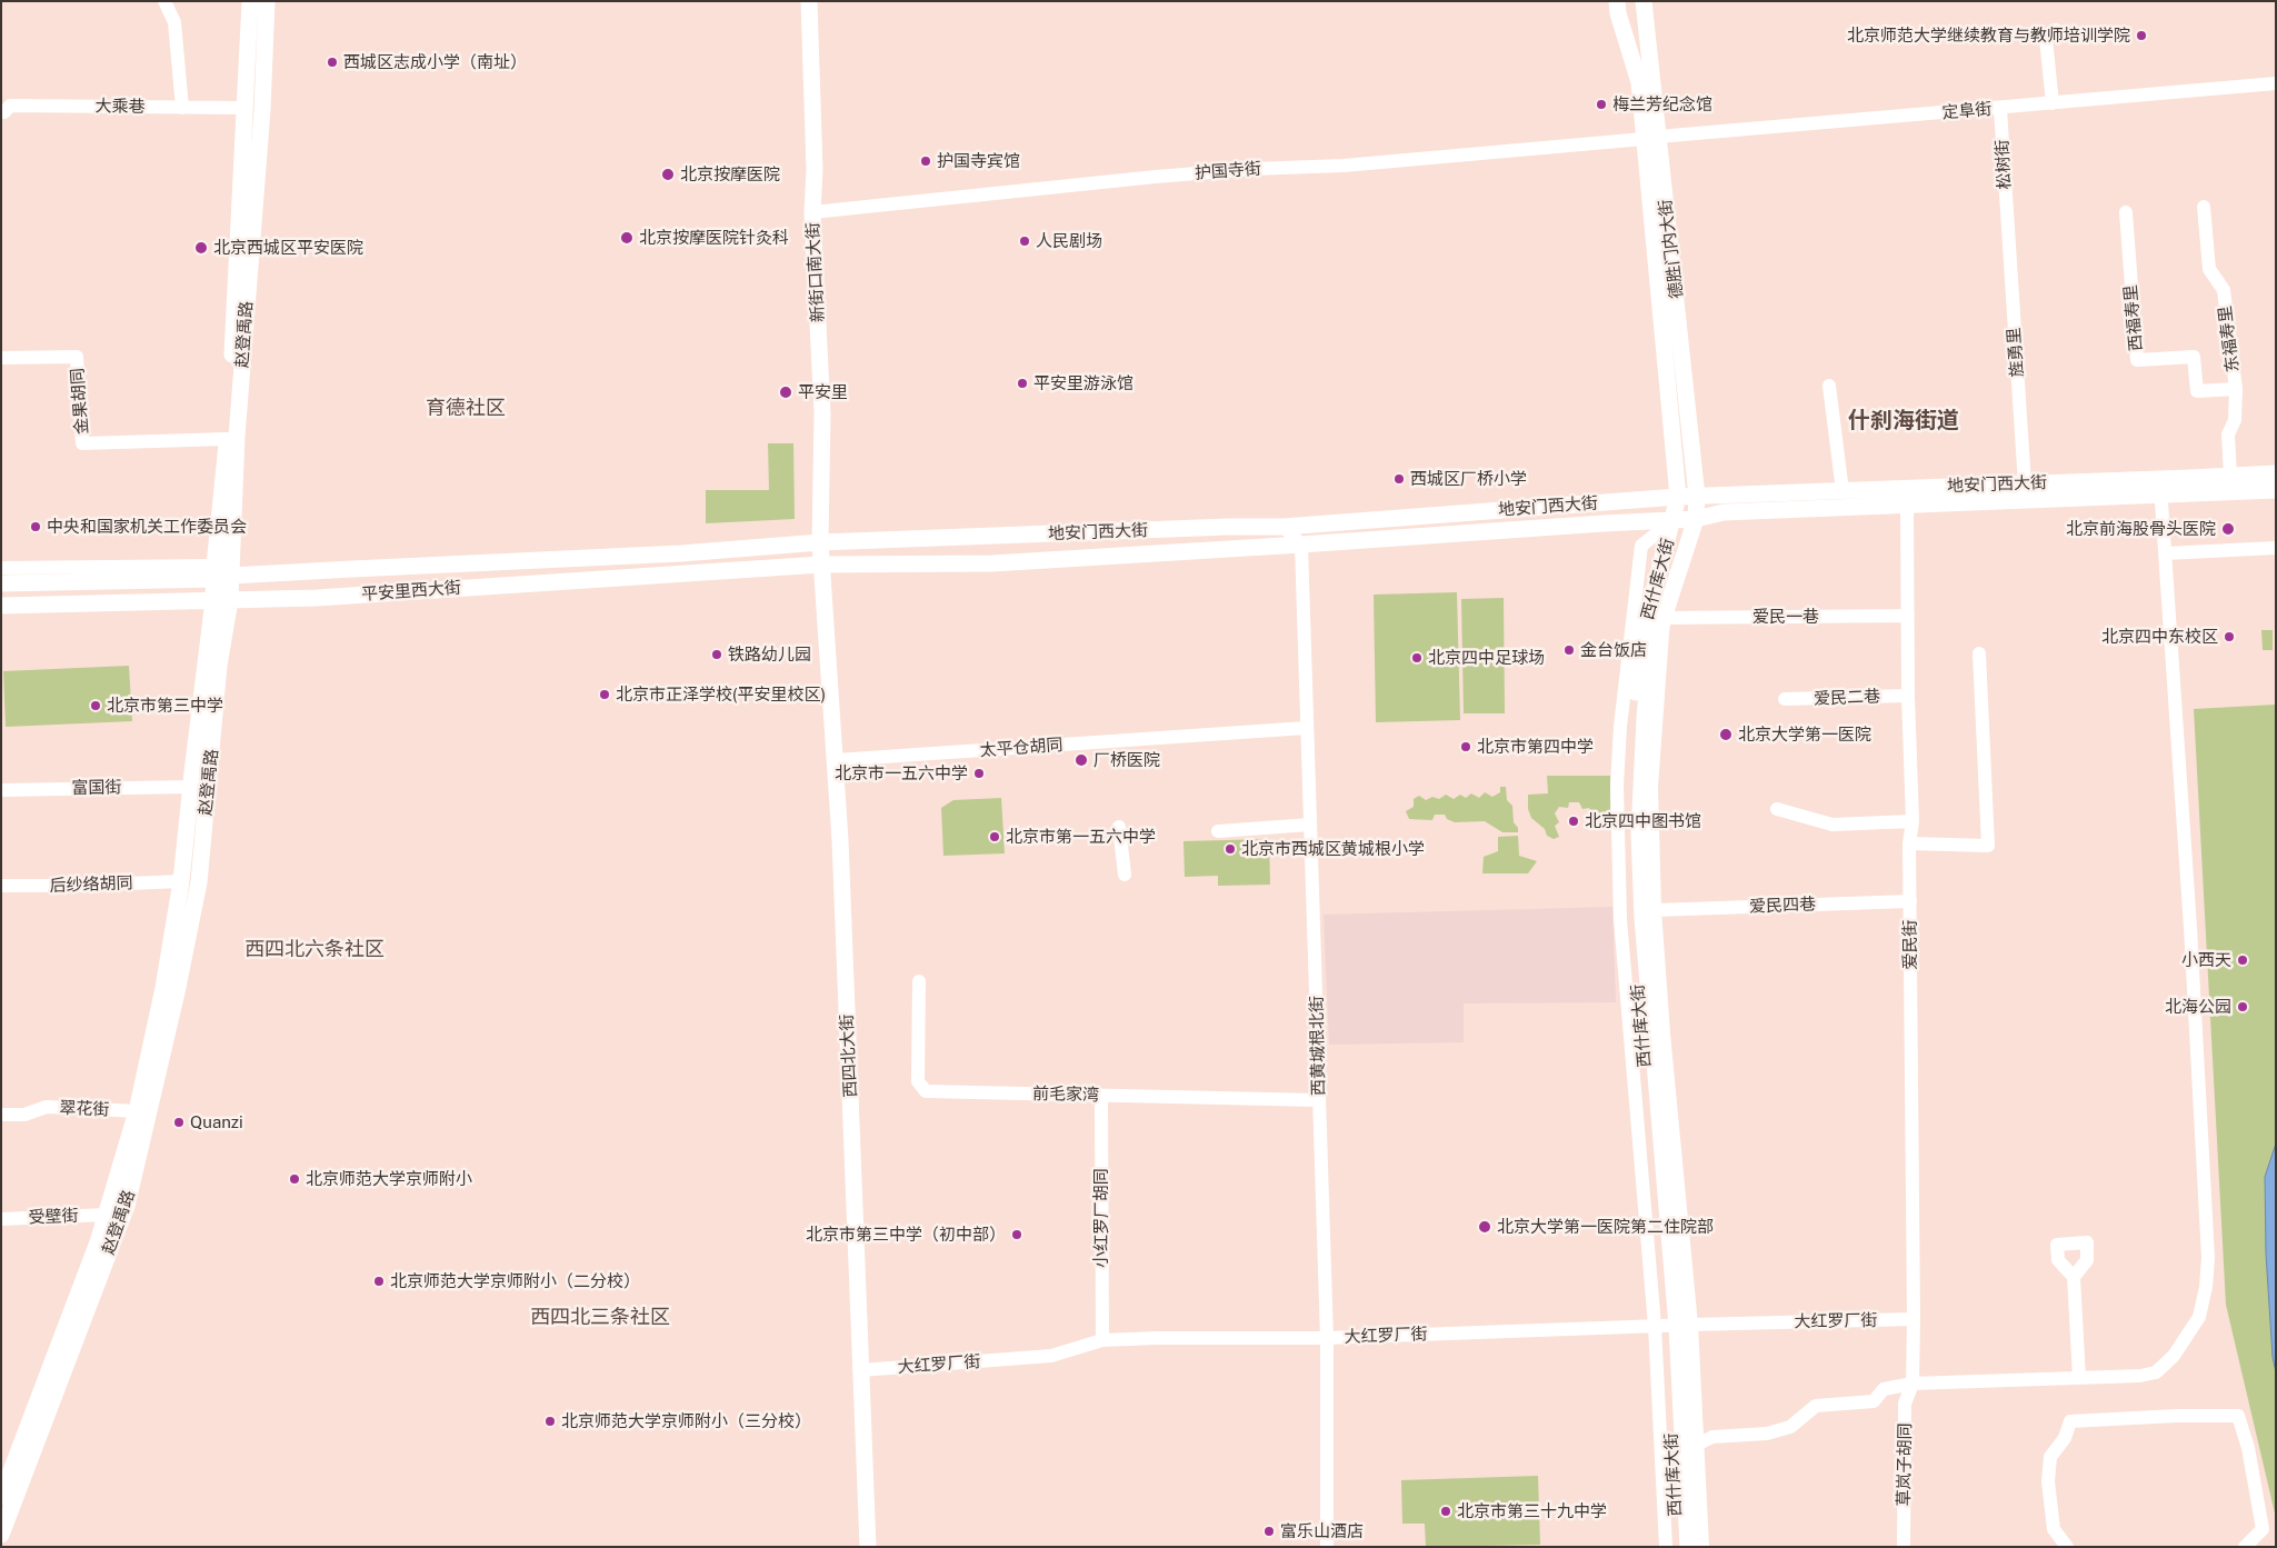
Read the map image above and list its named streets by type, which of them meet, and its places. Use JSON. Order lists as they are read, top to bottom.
{
  "streets": {
    "main road": [
      "德胜门内大街",
      "新街口南大街",
      "赵登禹路",
      "地安门西大街",
      "西什库大街",
      "平安里西大街",
      "西四北大街"
    ],
    "street": [
      "大乘巷",
      "定阜街",
      "松树街",
      "护国寺街",
      "西福寿里",
      "东福寿里",
      "旌勇里",
      "金果胡同",
      "爱民一巷",
      "爱民二巷",
      "太平仓胡同",
      "富国街",
      "后纱络胡同",
      "爱民四巷",
      "爱民街",
      "西黄城根北街",
      "前毛家湾",
      "翠花街",
      "受壁街",
      "小红罗厂胡同",
      "大红罗厂街",
      "草岚子胡同"
    ]
  },
  "crossings": [
    ["大乘巷", "赵登禹路"],
    ["定阜街", "松树街"],
    ["定阜街", "护国寺街"],
    ["定阜街", "德胜门内大街"],
    ["松树街", "旌勇里"],
    ["护国寺街", "德胜门内大街"],
    ["护国寺街", "新街口南大街"],
    ["德胜门内大街", "地安门西大街"],
    ["德胜门内大街", "西什库大街"],
    ["新街口南大街", "地安门西大街"],
    ["新街口南大街", "平安里西大街"],
    ["新街口南大街", "西四北大街"],
    ["西福寿里", "东福寿里"],
    ["赵登禹路", "金果胡同"],
    ["赵登禹路", "平安里西大街"],
    ["赵登禹路", "富国街"],
    ["赵登禹路", "后纱络胡同"],
    ["赵登禹路", "翠花街"],
    ["赵登禹路", "受壁街"],
    ["东福寿里", "地安门西大街"],
    ["旌勇里", "地安门西大街"],
    ["地安门西大街", "西什库大街"],
    ["地安门西大街", "平安里西大街"],
    ["地安门西大街", "爱民街"],
    ["地安门西大街", "西黄城根北街"],
    ["地安门西大街", "西四北大街"],
    ["西什库大街", "爱民一巷"],
    ["西什库大街", "爱民四巷"],
    ["西什库大街", "大红罗厂街"],
    ["平安里西大街", "西四北大街"],
    ["爱民一巷", "爱民街"],
    ["爱民二巷", "爱民街"],
    ["太平仓胡同", "西黄城根北街"],
    ["太平仓胡同", "西四北大街"],
    ["爱民四巷", "爱民街"],
    ["爱民街", "大红罗厂街"],
    ["爱民街", "草岚子胡同"],
    ["西黄城根北街", "前毛家湾"],
    ["西黄城根北街", "大红罗厂街"],
    ["西四北大街", "大红罗厂街"],
    ["前毛家湾", "小红罗厂胡同"],
    ["小红罗厂胡同", "大红罗厂街"]
  ],
  "districts": [
    "育德社区",
    "什刹海街道",
    "西四北六条社区",
    "西四北三条社区"
  ],
  "places": [
    "北京师范大学继续教育与教师培训学院",
    "西城区志成小学（南址）",
    "梅兰芳纪念馆",
    "护国寺宾馆",
    "北京按摩医院",
    "北京按摩医院针灸科",
    "人民剧场",
    "北京西城区平安医院",
    "平安里游泳馆",
    "平安里",
    "西城区厂桥小学",
    "中央和国家机关工作委员会",
    "北京前海股骨头医院",
    "北京四中东校区",
    "金台饭店",
    "铁路幼儿园",
    "北京四中足球场",
    "北京市正泽学校(平安里校区)",
    "北京市第三中学",
    "北京大学第一医院",
    "北京市第四中学",
    "厂桥医院",
    "北京市一五六中学",
    "北京四中图书馆",
    "北京市第一五六中学",
    "北京市西城区黄城根小学",
    "小西天",
    "北海公园",
    "Quanzi",
    "北京师范大学京师附小",
    "北京大学第一医院第二住院部",
    "北京市第三中学（初中部）",
    "北京师范大学京师附小（二分校）",
    "北京师范大学京师附小（三分校）",
    "北京市第三十九中学",
    "富乐山酒店"
  ]
}
